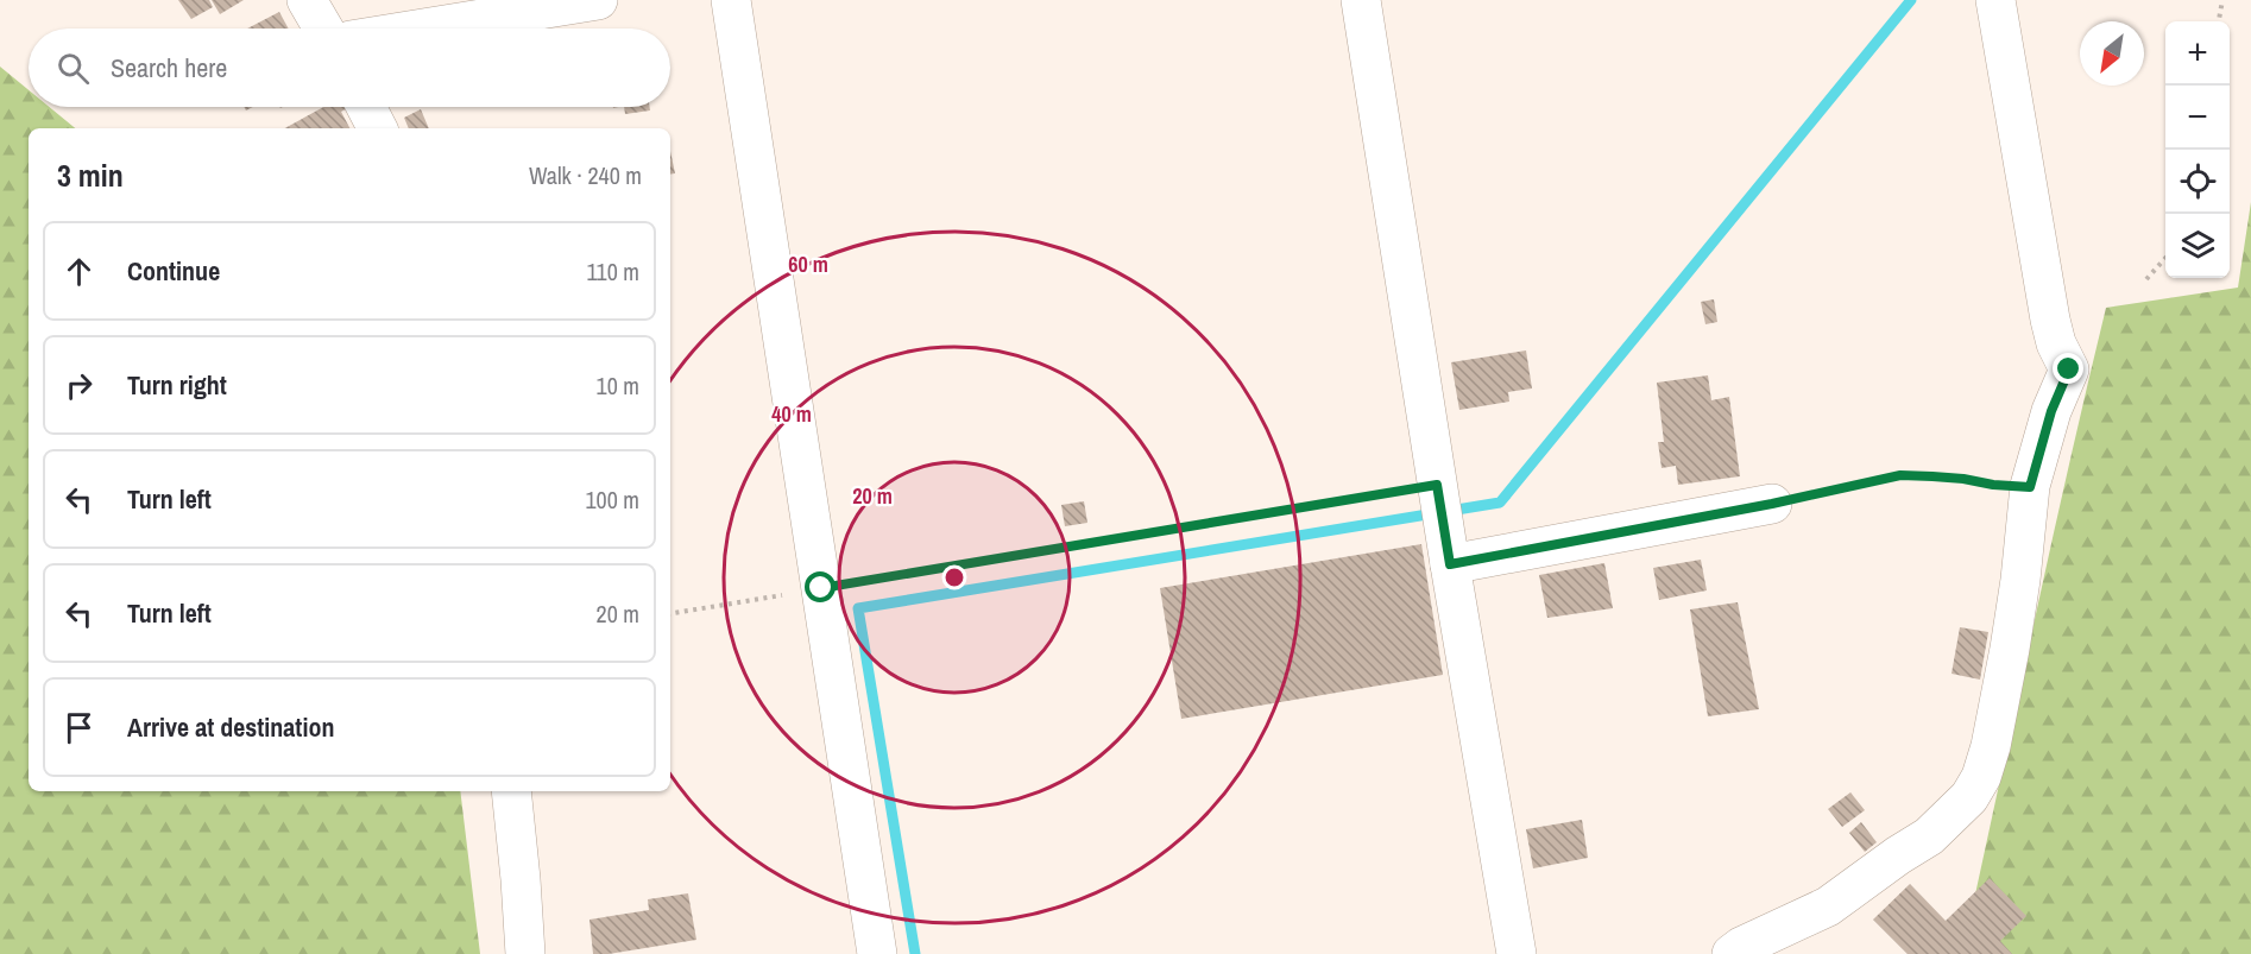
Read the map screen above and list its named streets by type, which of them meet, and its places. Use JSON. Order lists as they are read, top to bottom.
{
  "north": "bottom left",
  "page": {
    "map_buttons": ["+", "−"],
    "search": "Search here",
    "heading": ["3 min", "Walk · 240 m"],
    "list": [
      ["Continue", "110 m"],
      ["Turn right", "10 m"],
      ["Turn left", "100 m"],
      ["Turn left", "20 m"],
      "Arrive at destination"
    ]
  },
  "rings": ["60 m", "40 m", "20 m"]
}
